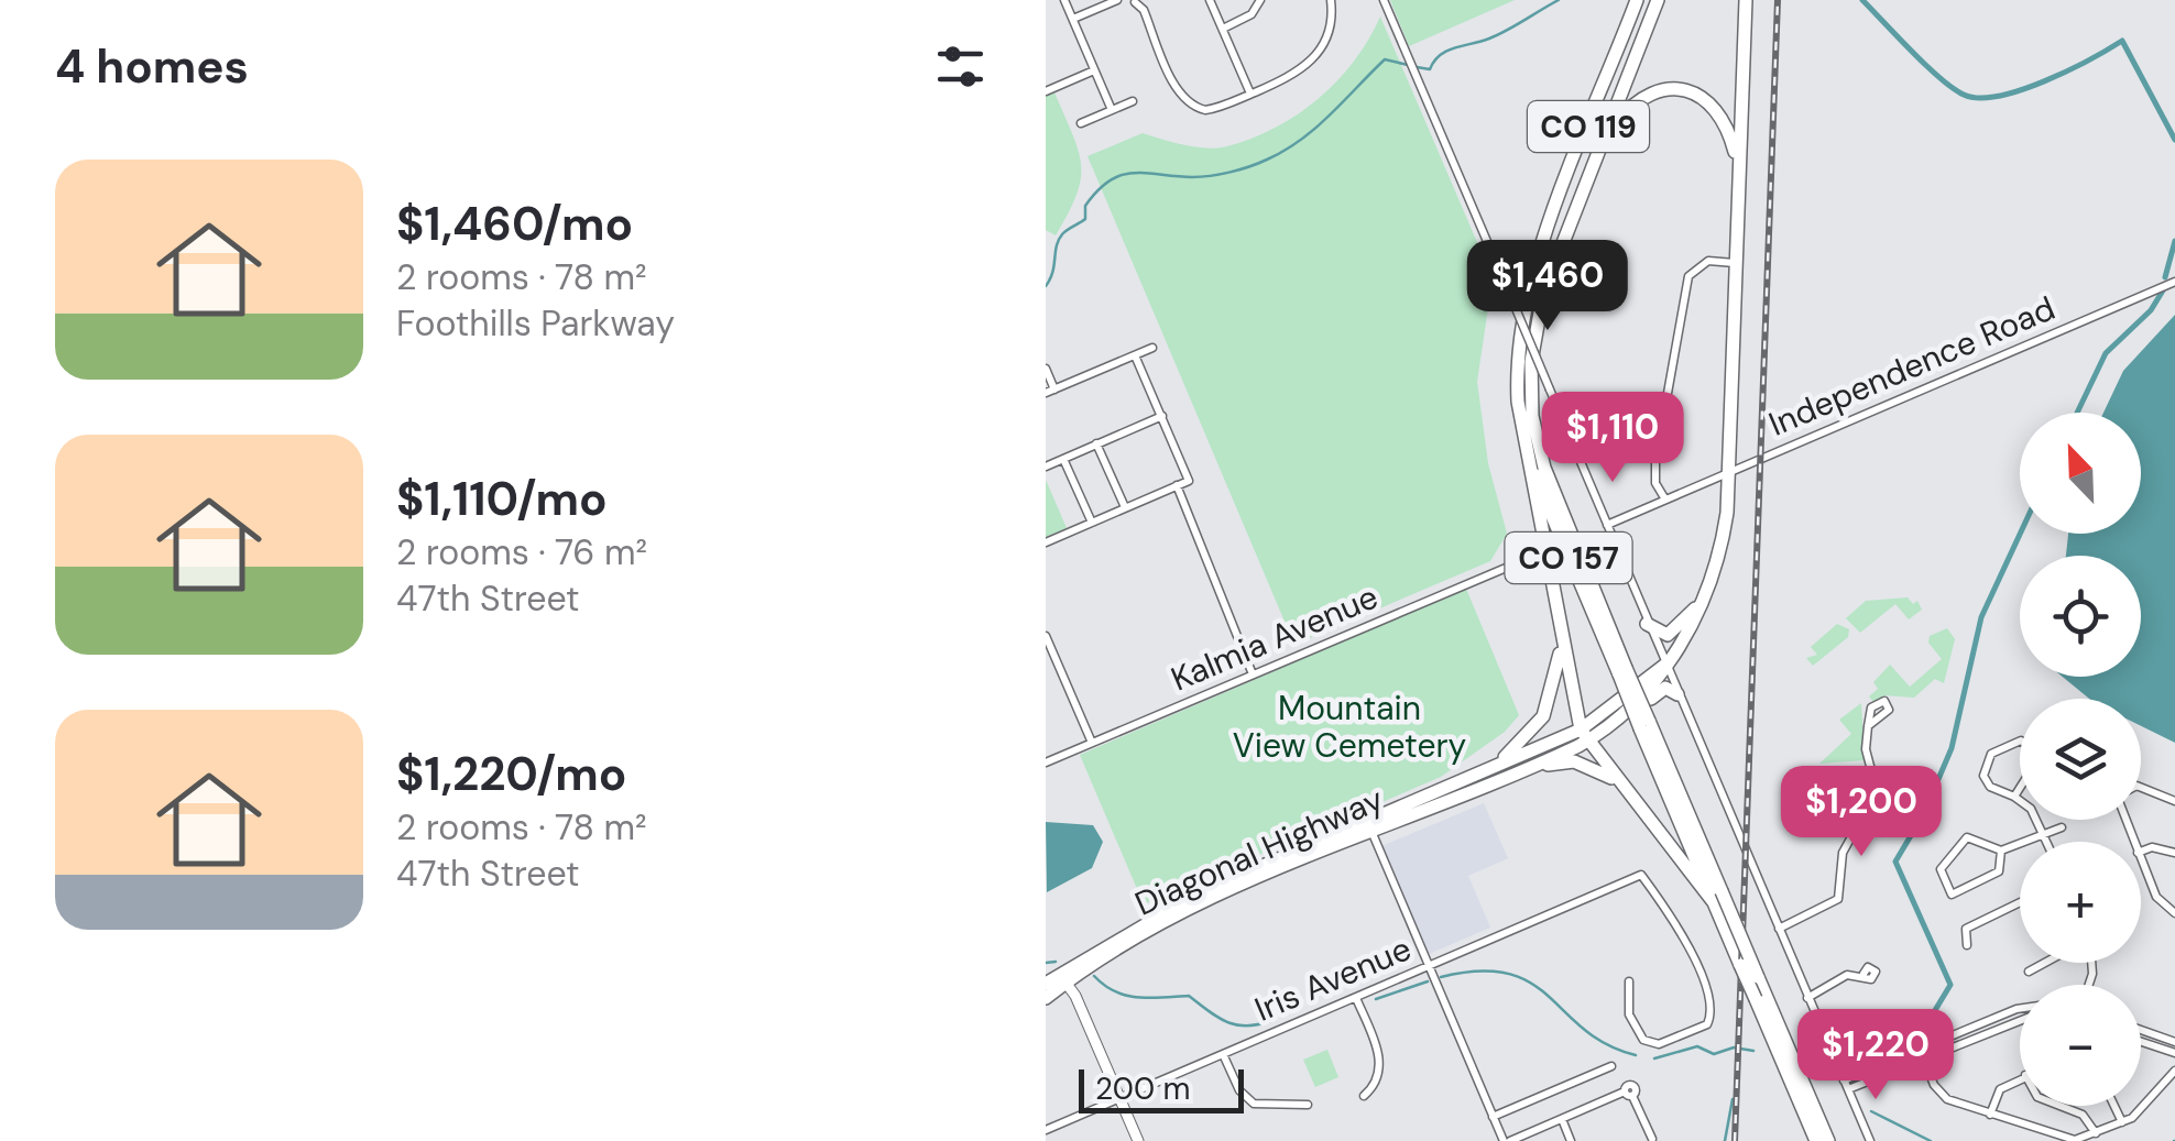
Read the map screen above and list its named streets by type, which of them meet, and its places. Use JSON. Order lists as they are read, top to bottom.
{
  "streets": {
    "highway": ["CO 119", "CO 157", "Diagonal Highway"],
    "street": ["Independence Road", "Kalmia Avenue", "Iris Avenue"]
  },
  "crossings": [
    ["CO 119", "CO 157"],
    ["CO 119", "Diagonal Highway"],
    ["Independence Road", "Diagonal Highway"]
  ],
  "parks": ["Mountain View Cemetery"],
  "scale_bar": "200 m",
  "north": "top left",
  "page": {
    "heading": "4 homes",
    "list": [
      {
        "name": "$1,460/mo",
        "note": "2 rooms · 78 m² · Foothills Parkway"
      },
      {
        "name": "$1,110/mo",
        "note": "2 rooms · 76 m² · 47th Street"
      },
      {
        "name": "$1,220/mo",
        "note": "2 rooms · 78 m² · 47th Street"
      }
    ],
    "price": [
      "$1,460",
      "$1,110",
      "$1,200",
      "$1,220"
    ],
    "map_buttons": ["+", "−"],
    "scale": "200 m"
  }
}
